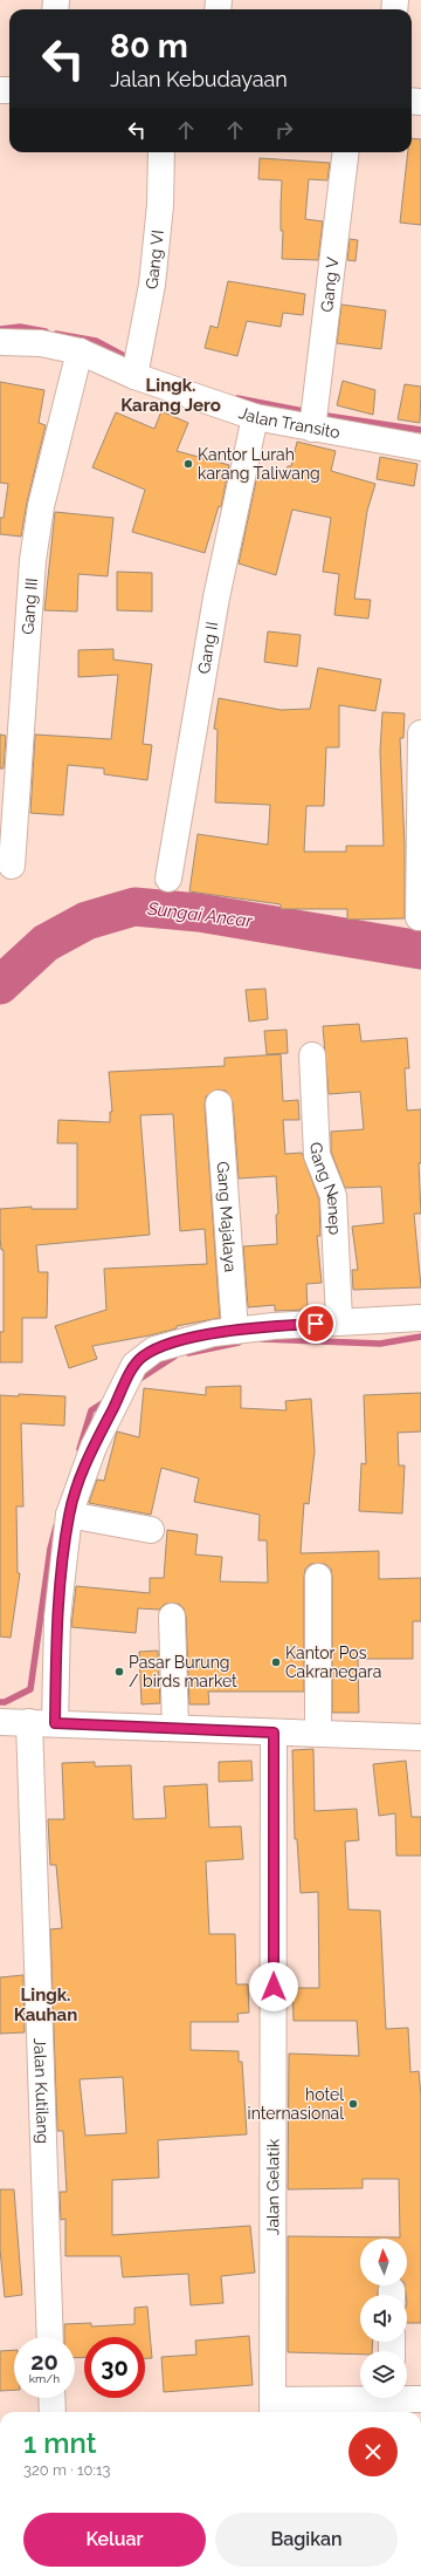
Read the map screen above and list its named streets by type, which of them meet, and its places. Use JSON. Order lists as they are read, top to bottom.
{
  "streets": {
    "street": [
      "Gang VI",
      "Gang V",
      "Jalan Transito",
      "Gang III",
      "Gang II",
      "Gang Nenep",
      "Gang Majalaya",
      "Jalan Kutilang",
      "Jalan Gelatik"
    ]
  },
  "crossings": [
    ["Gang VI", "Jalan Transito"],
    ["Gang V", "Jalan Transito"],
    ["Jalan Transito", "Gang III"],
    ["Jalan Transito", "Gang II"]
  ],
  "districts": ["Lingk. Karang Jero", "Lingk. Kauhan"],
  "water": ["Sungai Ancar"],
  "places": [
    "Kantor Lurah karang Taliwang",
    "Kantor Pos Cakranegara",
    "Pasar Burung / birds market",
    "hotel internasional"
  ],
  "north": "top",
  "page": {
    "turn": ["80 m", "Jalan Kebudayaan"],
    "speed": "20 km/h",
    "limit": "30",
    "heading": ["1 mnt", "320 m · 10:13"],
    "buttons": ["Keluar", "Bagikan"]
  }
}
